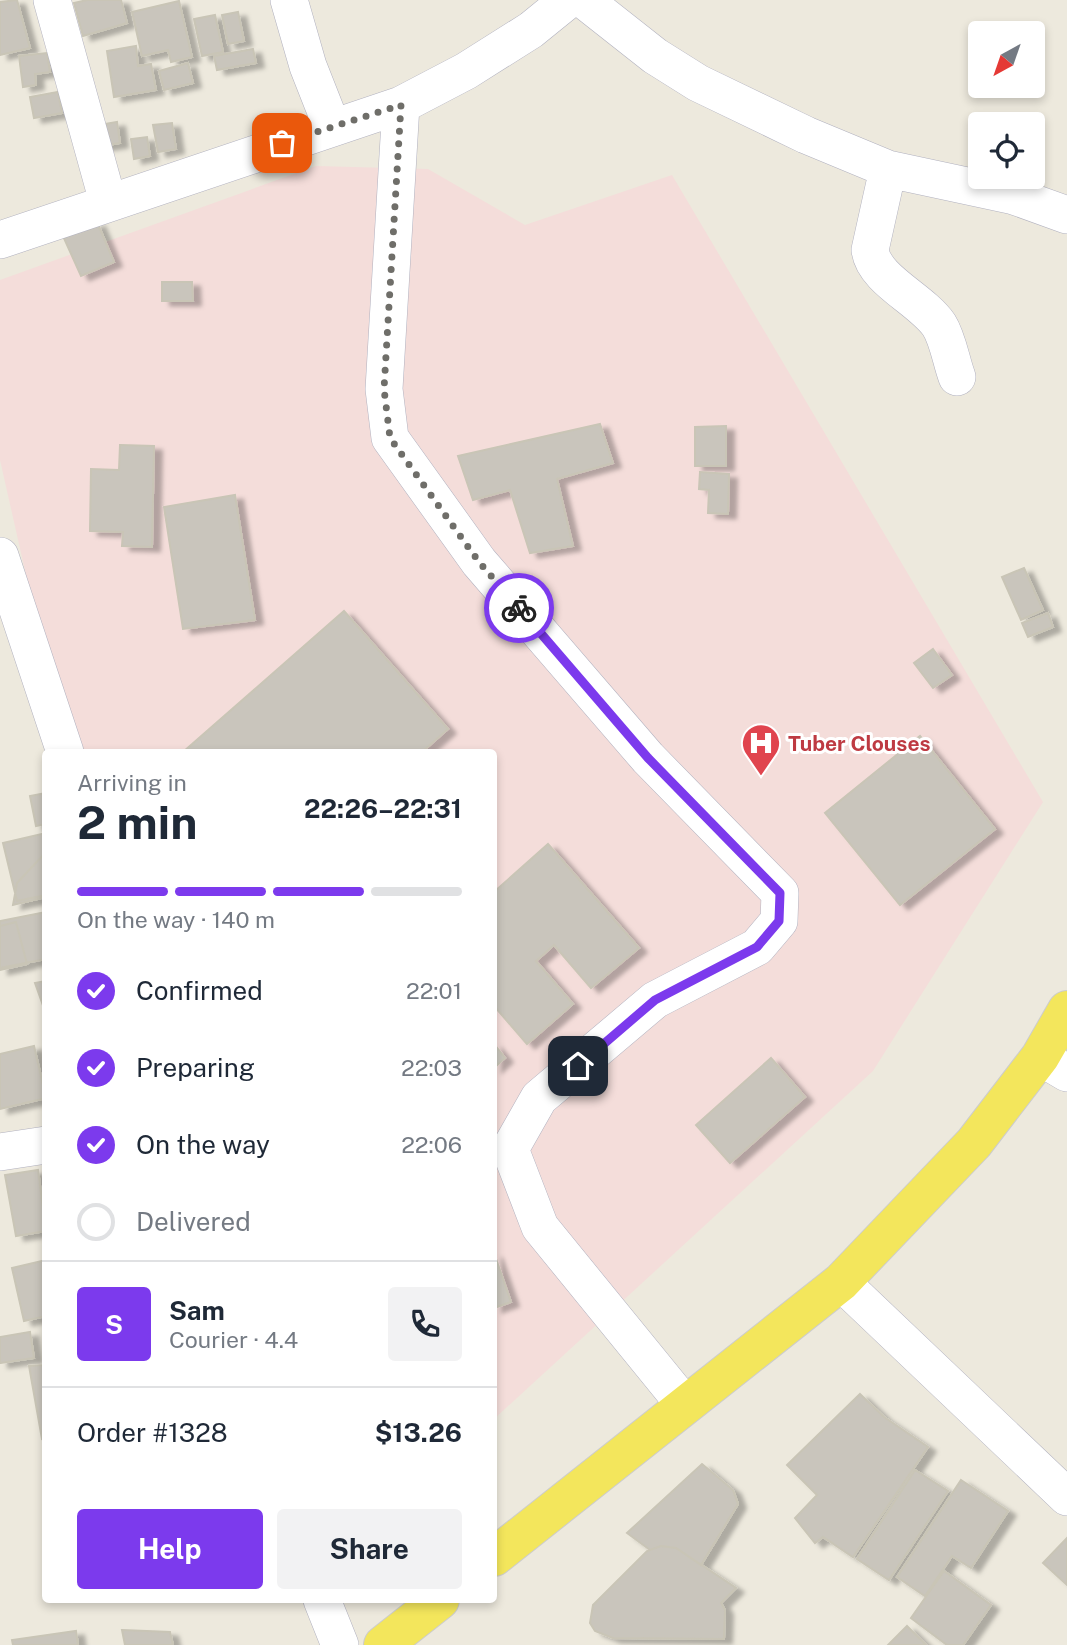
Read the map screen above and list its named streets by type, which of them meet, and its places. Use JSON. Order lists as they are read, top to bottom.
{
  "places": {
    "hospital": ["Tuber Clouses"]
  },
  "north": "bottom left",
  "page": {
    "heading": ["2 min", "Arriving in", "22:26–22:31"],
    "panel": [
      "Sam",
      "Courier · 4.4",
      "Order #1328",
      "$13.26"
    ],
    "bar": "On the way · 140 m",
    "list": [
      ["Confirmed", "22:01"],
      ["Preparing", "22:03"],
      ["On the way", "22:06"],
      "Delivered"
    ],
    "round": "S",
    "buttons": ["Help", "Share"]
  }
}
